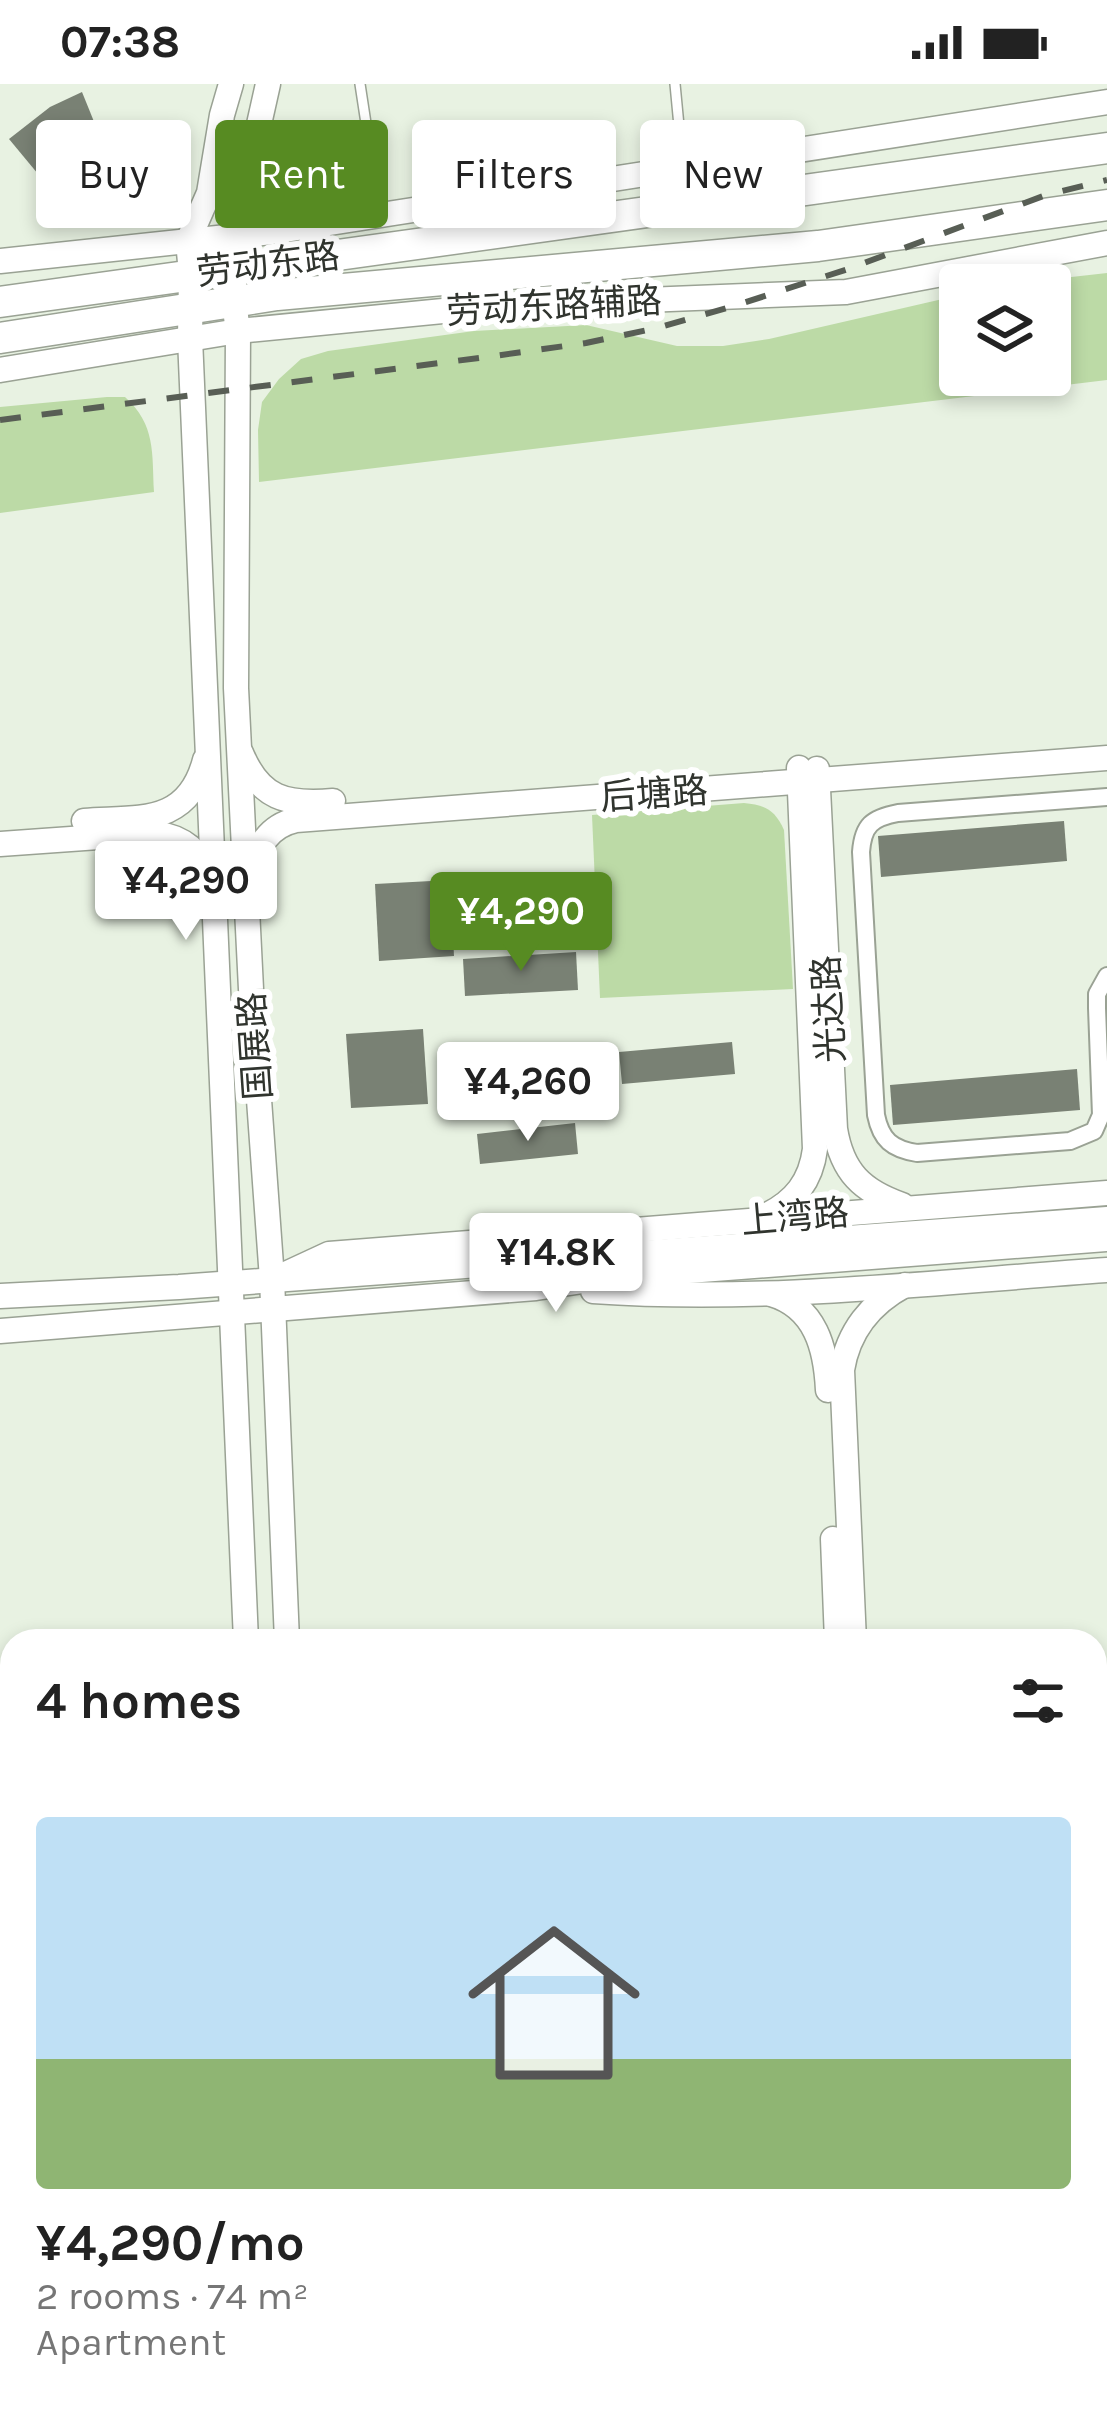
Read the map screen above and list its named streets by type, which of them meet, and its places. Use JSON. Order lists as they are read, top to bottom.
{
  "streets": {
    "highway": ["劳动东路"],
    "main road": [
      "劳动东路辅路",
      "后塘路",
      "光达路",
      "国展路",
      "上湾路"
    ]
  },
  "crossings": [
    ["劳动东路", "劳动东路辅路"],
    ["劳动东路", "国展路"],
    ["劳动东路辅路", "国展路"],
    ["后塘路", "光达路"],
    ["后塘路", "国展路"],
    ["光达路", "上湾路"],
    ["国展路", "上湾路"]
  ],
  "page": {
    "status": "07:38",
    "chip": [
      "Buy",
      "Rent",
      "Filters",
      "New"
    ],
    "price": [
      "¥4,290",
      "¥4,290",
      "¥4,260",
      "¥14.8K"
    ],
    "heading": "4 homes",
    "list": [
      {
        "name": "¥4,290/mo",
        "note": "2 rooms · 74 m² · Apartment"
      }
    ]
  }
}
